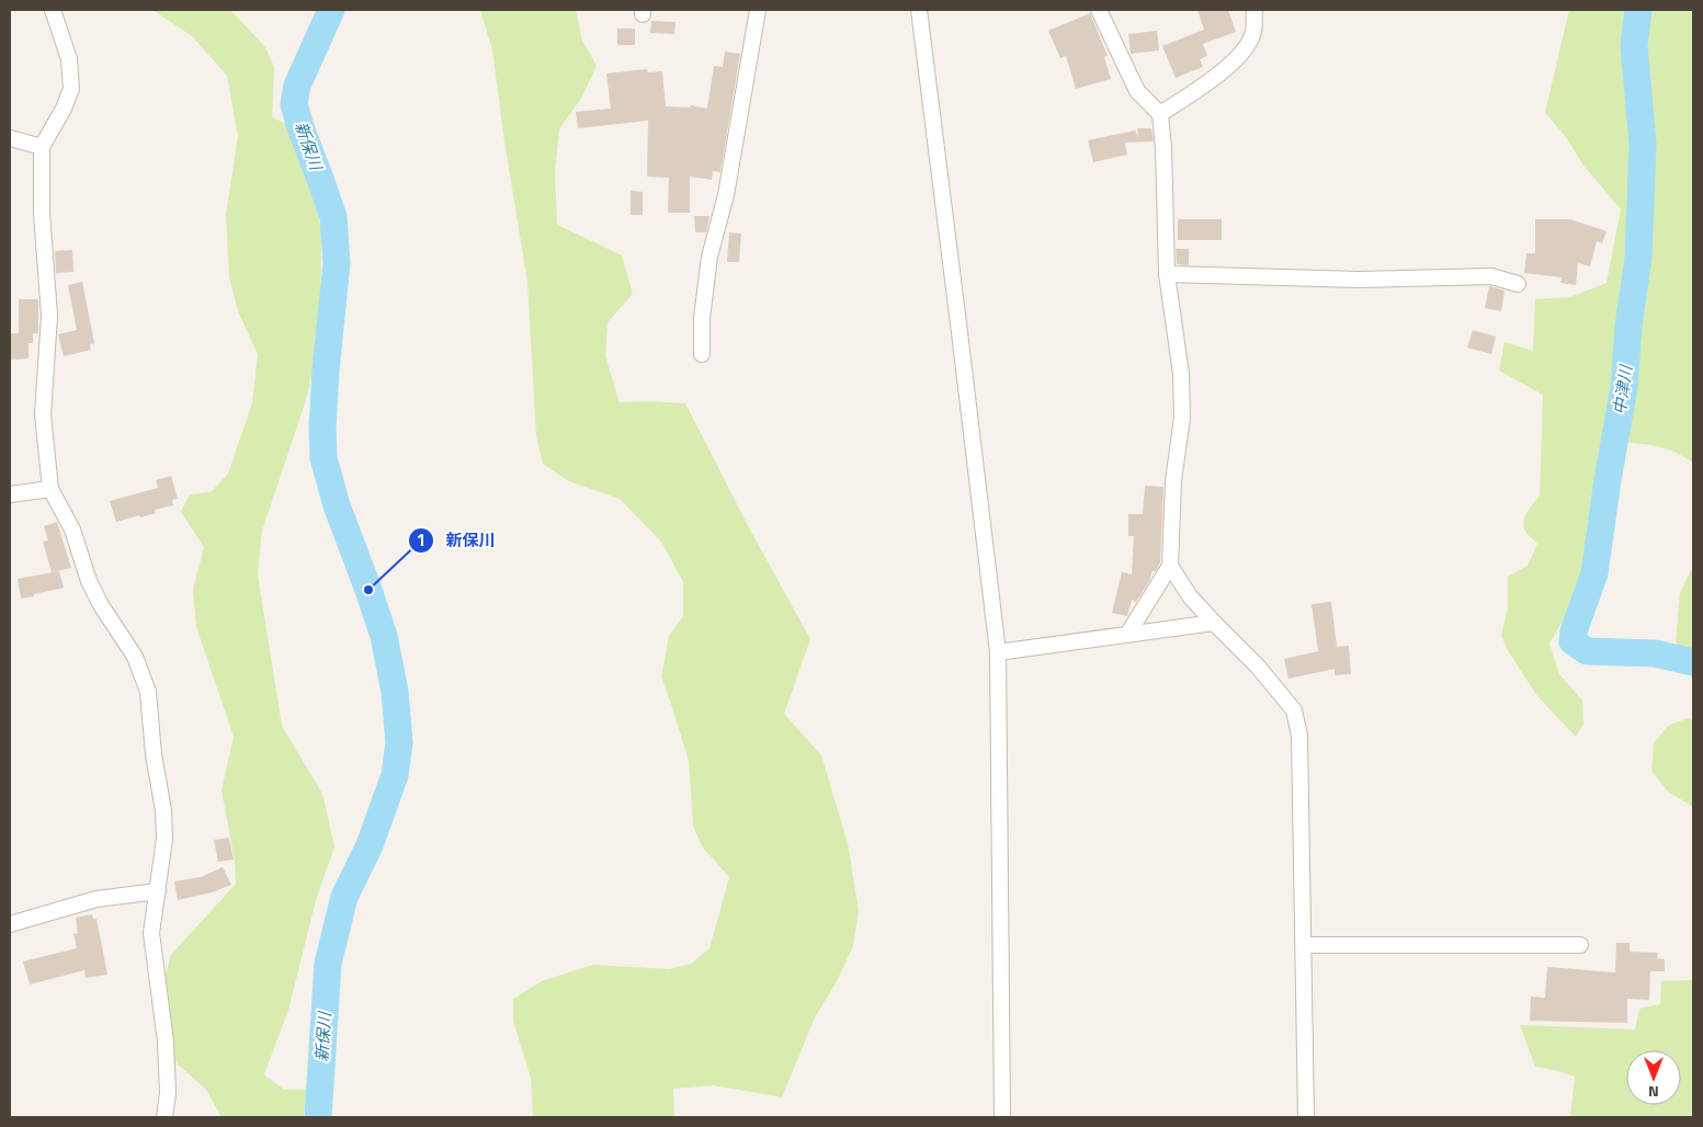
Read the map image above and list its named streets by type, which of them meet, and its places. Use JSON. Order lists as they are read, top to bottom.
{
  "water": ["新保川", "中津川"],
  "places": ["新保川"],
  "north": "bottom"
}
